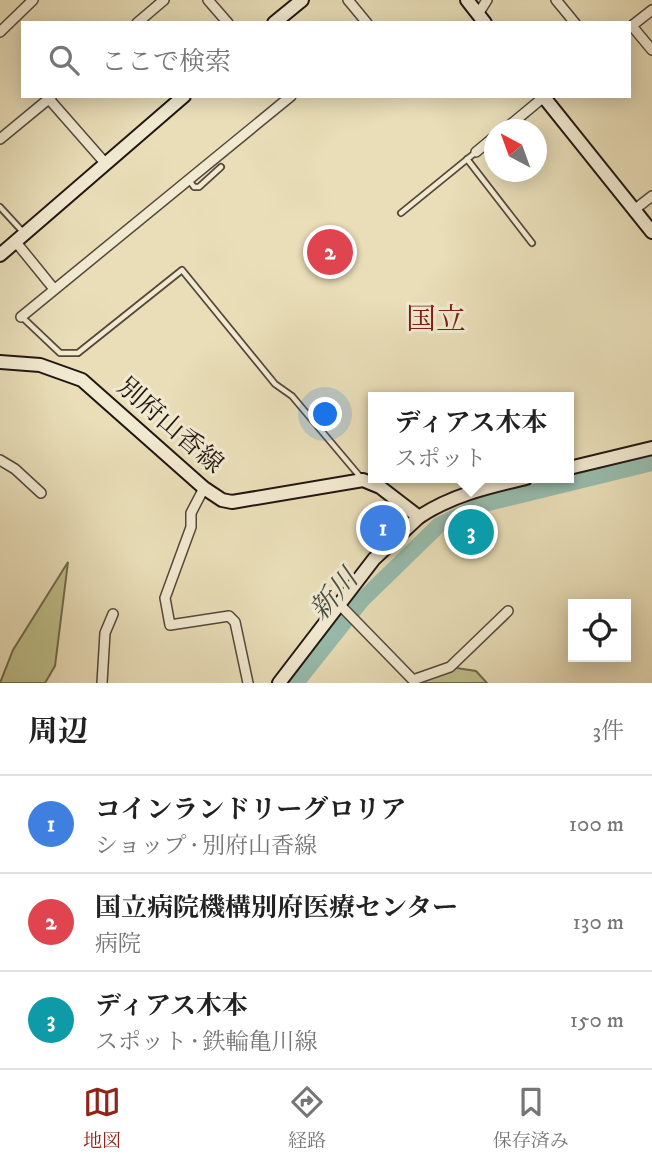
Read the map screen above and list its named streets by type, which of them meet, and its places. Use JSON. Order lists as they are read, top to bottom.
{
  "streets": {
    "main road": ["別府山香線"]
  },
  "districts": ["国立"],
  "water": ["新川"],
  "north": "top left",
  "page": {
    "search": "ここで検索",
    "pins": ["2", "1", "3"],
    "popup": ["ディアス木本", "スポット"],
    "heading": ["周辺", "3件"],
    "list": [
      {
        "mark": "1",
        "name": "コインランドリーグロリア",
        "note": "ショップ · 別府山香線",
        "value": "100 m"
      },
      {
        "mark": "2",
        "name": "国立病院機構別府医療センター",
        "note": "病院",
        "value": "130 m"
      },
      {
        "mark": "3",
        "name": "ディアス木本",
        "note": "スポット · 鉄輪亀川線",
        "value": "150 m"
      }
    ],
    "nav": ["地図", "経路", "保存済み"]
  }
}
